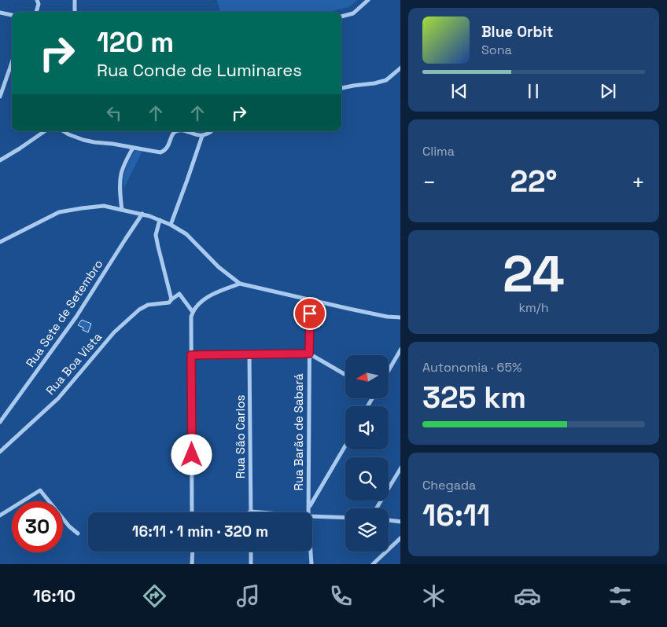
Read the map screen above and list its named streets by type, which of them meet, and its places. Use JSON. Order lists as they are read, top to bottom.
{
  "streets": {
    "street": [
      "Rua Sete de Setembro",
      "Rua Boa Vista",
      "Rua Barão de Sabará",
      "Rua São Carlos"
    ]
  },
  "north": "left",
  "page": {
    "turn": ["120 m", "Rua Conde de Luminares"],
    "song": ["Blue Orbit", "Sona"],
    "tile": [
      "Clima",
      ["24", "km/h"],
      ["Autonomia · 65%", "325 km"],
      ["Chegada", "16:11"]
    ],
    "heat": ["−", "22°", "+"],
    "limit": "30",
    "trip": "16:11 · 1 min · 320 m",
    "tabs": "16:10"
  }
}
